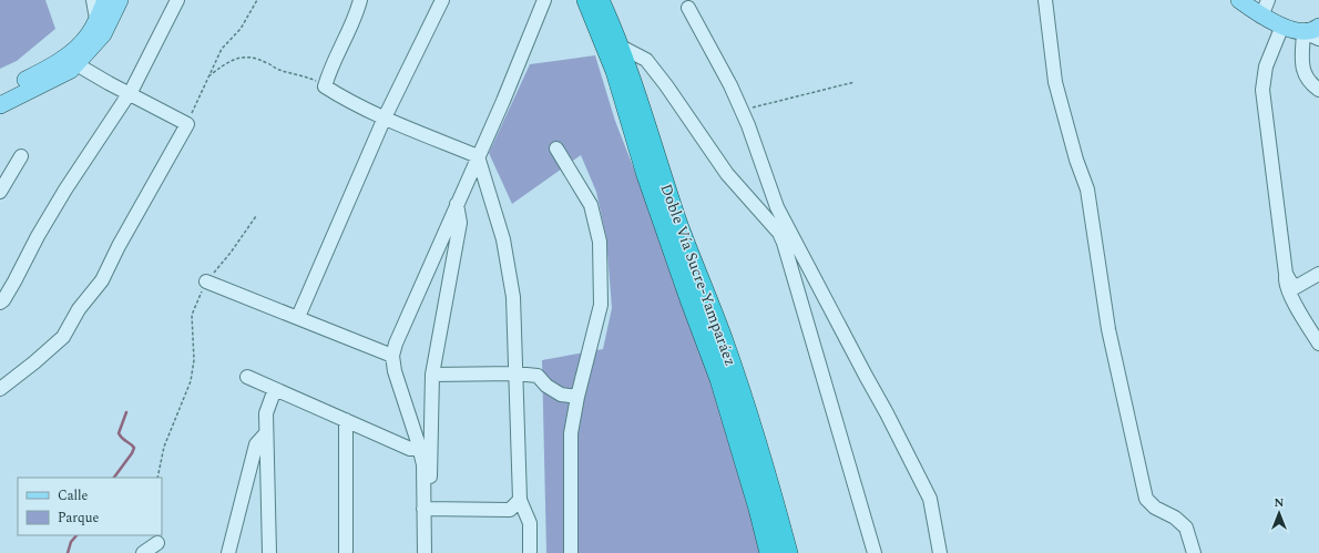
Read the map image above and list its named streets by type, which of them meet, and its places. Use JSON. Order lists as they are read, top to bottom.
{
  "streets": {
    "highway": ["Doble Vía Sucre-Yamparáez"]
  },
  "legend": ["Calle", "Parque"],
  "north": "top"
}
